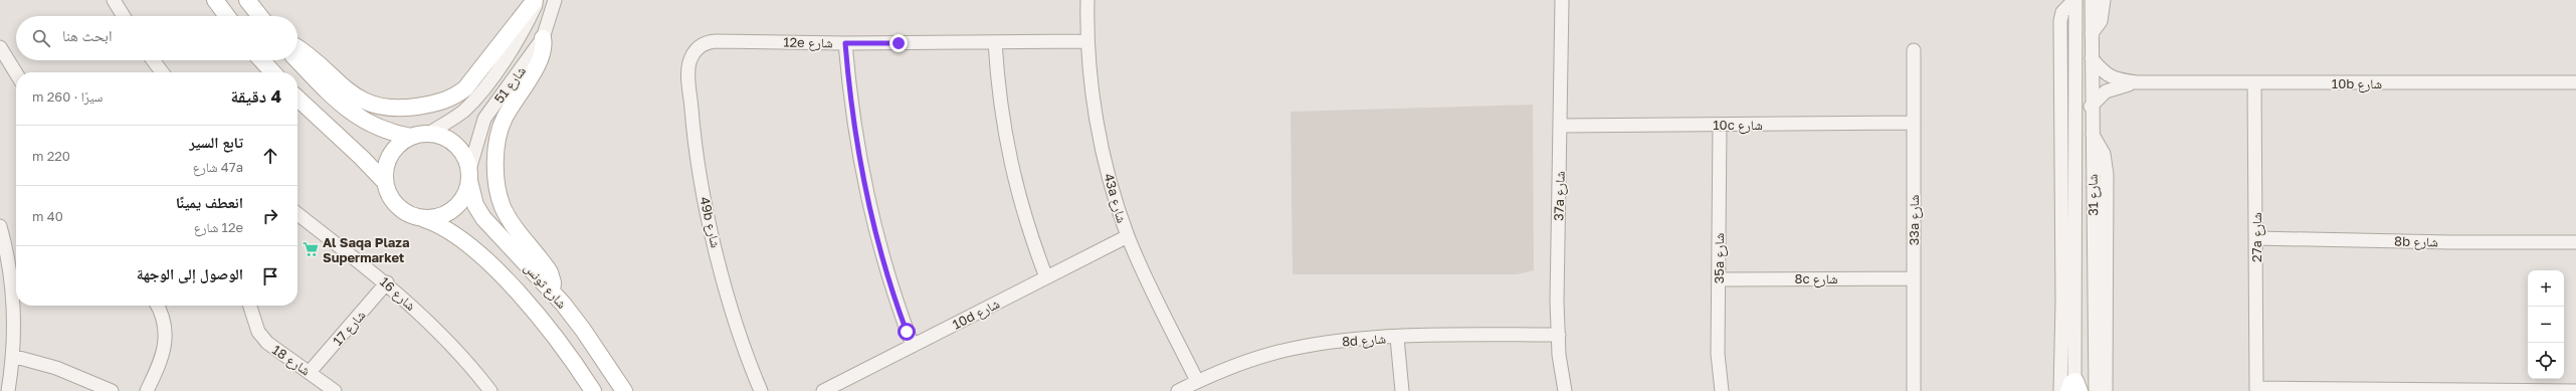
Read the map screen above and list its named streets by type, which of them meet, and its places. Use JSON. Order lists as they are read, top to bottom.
{
  "streets": {
    "main road": ["شارع تونس"],
    "street": [
      "12e شارع",
      "10b شارع",
      "شارع 51",
      "10c شارع",
      "شارع 31",
      "37a شارع",
      "43a شارع",
      "33a شارع",
      "49b شارع",
      "27a شارع",
      "8b شارع",
      "35a شارع",
      "8c شارع",
      "شارع 16",
      "10d شارع",
      "شارع 17",
      "8d شارع",
      "شارع 18"
    ]
  },
  "crossings": [
    ["12e شارع", "43a شارع"],
    ["12e شارع", "49b شارع"],
    ["10b شارع", "27a شارع"],
    ["شارع 51", "شارع تونس"],
    ["10c شارع", "37a شارع"],
    ["10c شارع", "33a شارع"],
    ["10c شارع", "35a شارع"],
    ["37a شارع", "8d شارع"],
    ["43a شارع", "10d شارع"],
    ["43a شارع", "8d شارع"],
    ["33a شارع", "8c شارع"],
    ["27a شارع", "8b شارع"],
    ["35a شارع", "8c شارع"],
    ["شارع 16", "شارع 17"],
    ["شارع 17", "شارع 18"]
  ],
  "places": {
    "supermarket": ["Al Saqa Plaza Supermarket"]
  },
  "page": {
    "search": "ابحث هنا",
    "heading": ["4 دقيقة", "سيرًا · 260 m"],
    "list": [
      ["تابع السير", "47a شارع", "220 m"],
      ["انعطف يمينًا", "12e شارع", "40 m"],
      "الوصول إلى الوجهة"
    ],
    "map_buttons": ["+", "−"]
  }
}
